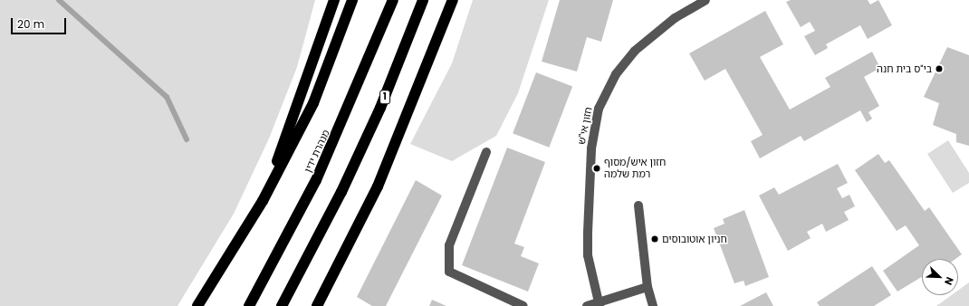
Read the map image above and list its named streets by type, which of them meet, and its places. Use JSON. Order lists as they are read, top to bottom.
{
  "streets": {
    "highway": ["1", "מנהרת ידין"],
    "street": ["חזון אי\"ש"]
  },
  "places": ["בי\"ס בית חנה", "חזון איש/מסוף רמת שלמה", "חניון אוטובוסים"],
  "scale_bar": "20 m",
  "north": "bottom right"
}
